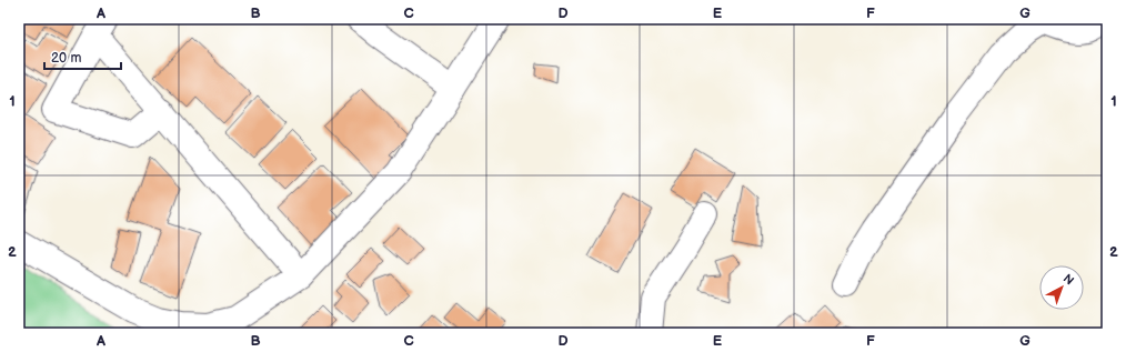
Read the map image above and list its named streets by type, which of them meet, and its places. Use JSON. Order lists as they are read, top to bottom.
{
  "scale_bar": "20 m",
  "north": "top right",
  "grid": {
    "columns": [
      "A",
      "B",
      "C",
      "D",
      "E",
      "F",
      "G"
    ],
    "rows": ["1", "2"]
  }
}
